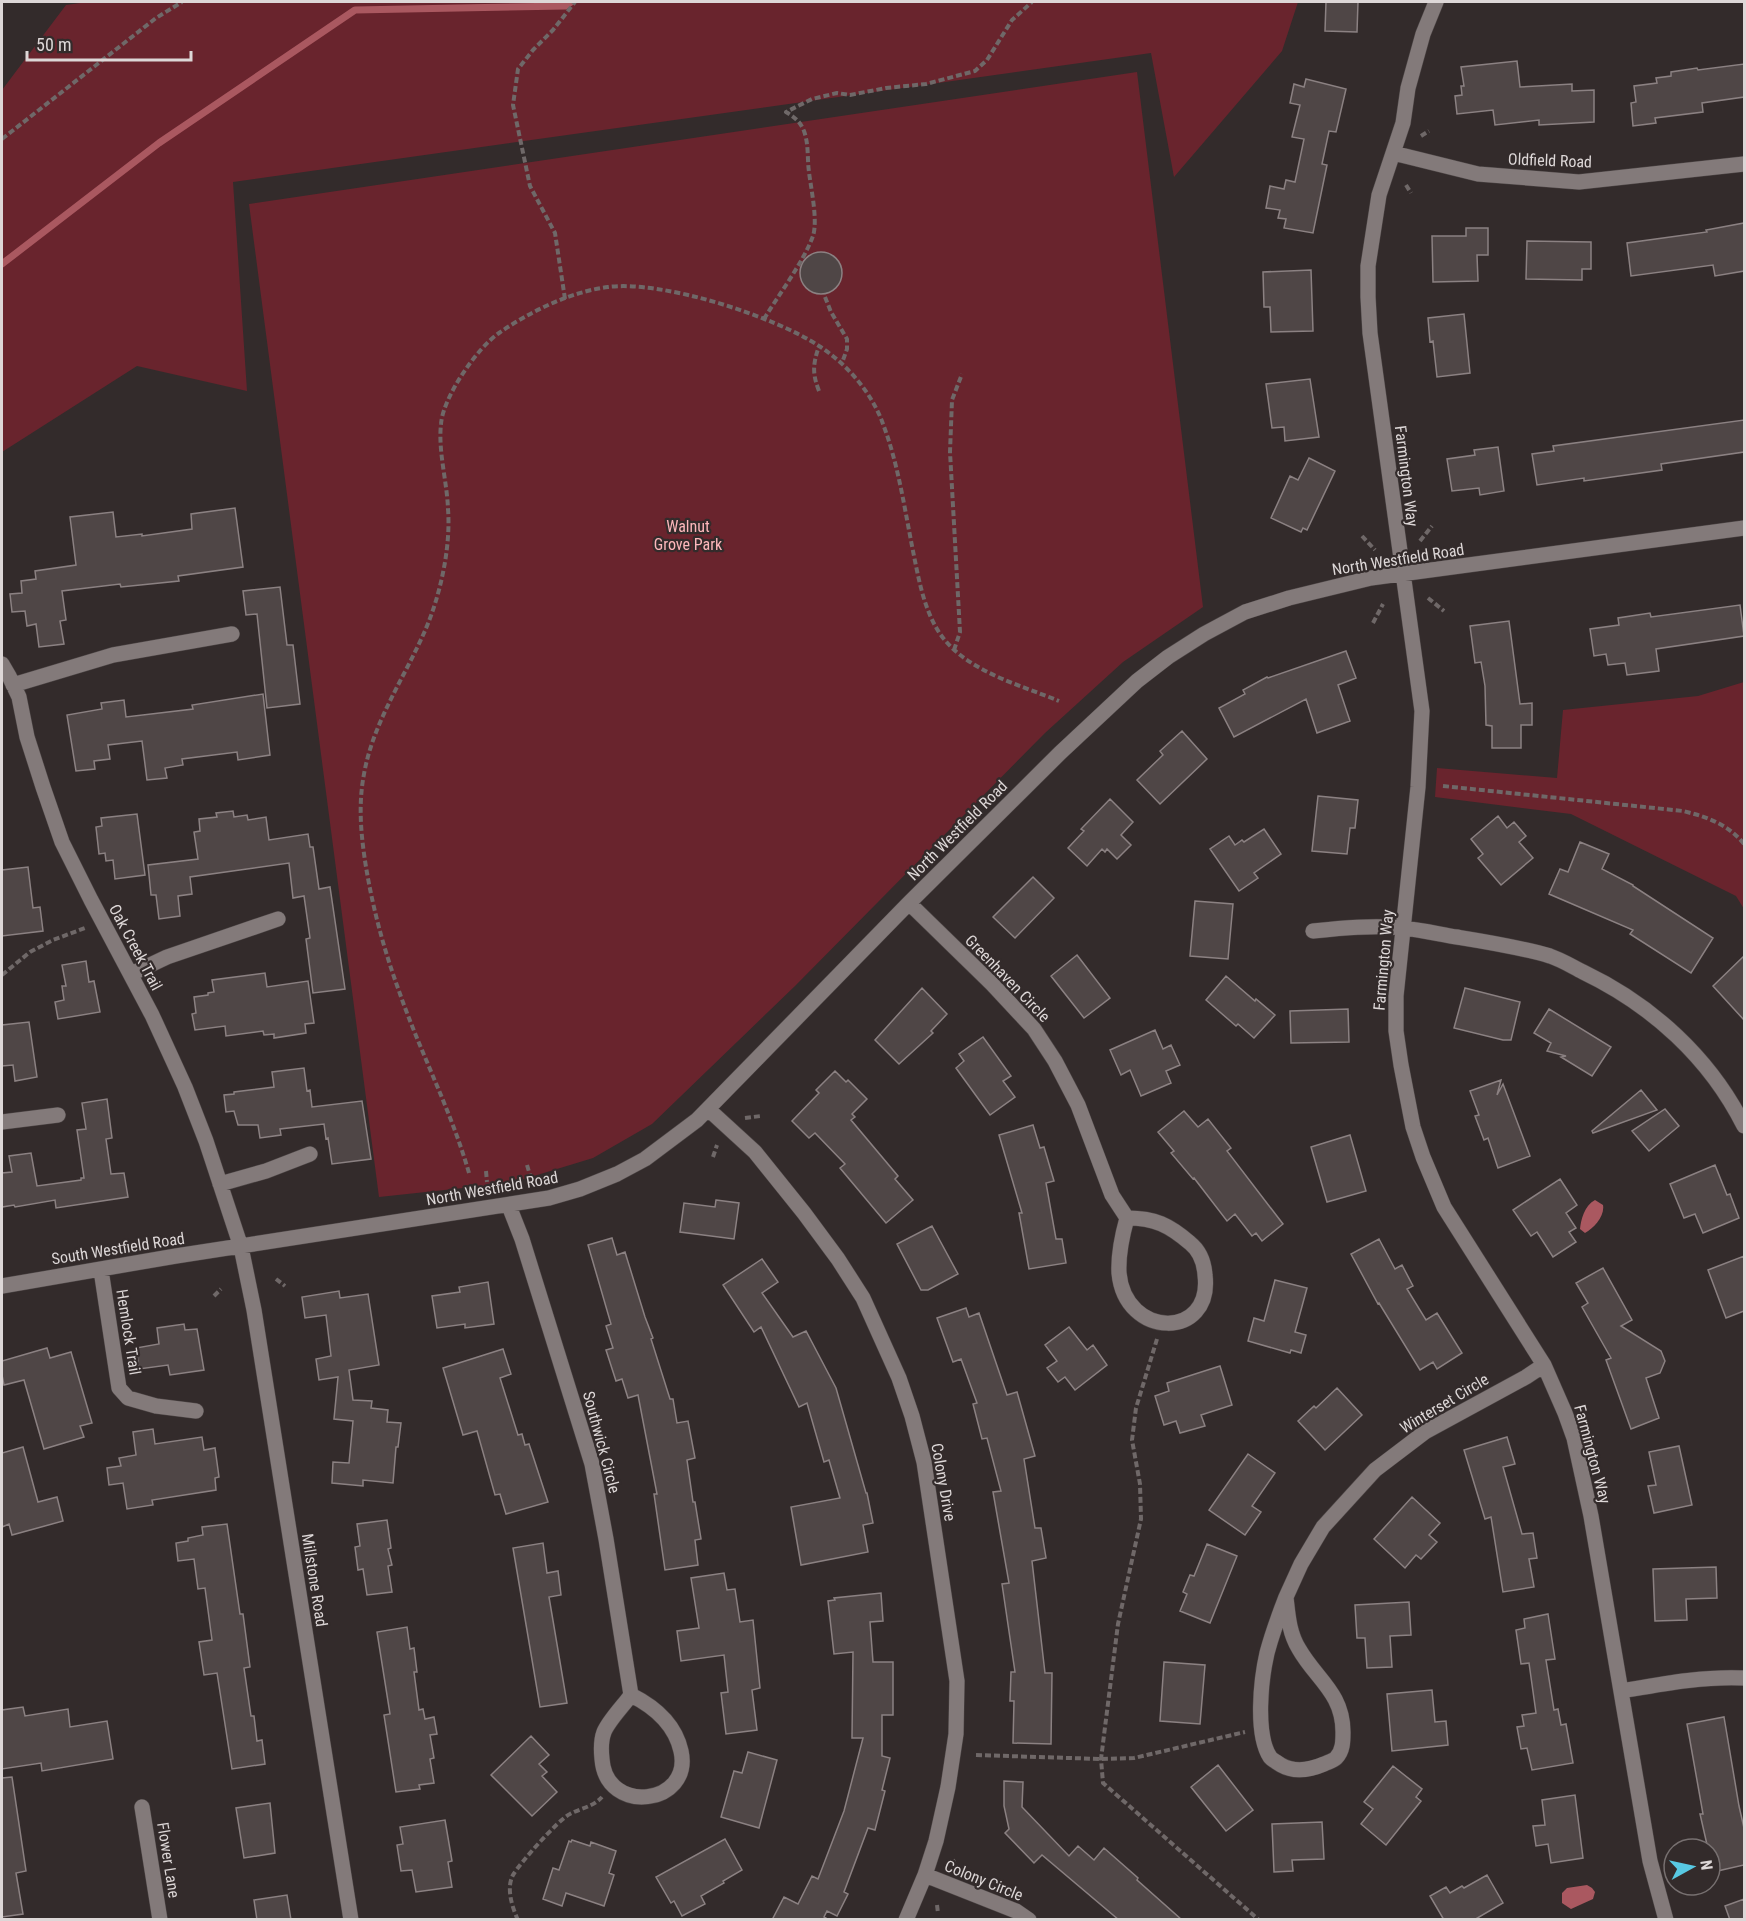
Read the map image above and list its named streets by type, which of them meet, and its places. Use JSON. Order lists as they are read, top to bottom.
{
  "streets": {
    "street": [
      "Oldfield Road",
      "Farmington Way",
      "North Westfield Road",
      "Oak Creek Trail",
      "Greenhaven Circle",
      "South Westfield Road",
      "Hemlock Trail",
      "Winterset Circle",
      "Southwick Circle",
      "Colony Drive",
      "Millstone Road",
      "Flower Lane",
      "Colony Circle"
    ]
  },
  "crossings": [
    ["Oldfield Road", "Farmington Way"],
    ["Farmington Way", "North Westfield Road"],
    ["Farmington Way", "Winterset Circle"],
    ["North Westfield Road", "Oak Creek Trail"],
    ["North Westfield Road", "Greenhaven Circle"],
    ["North Westfield Road", "South Westfield Road"],
    ["North Westfield Road", "Southwick Circle"],
    ["North Westfield Road", "Colony Drive"],
    ["North Westfield Road", "Millstone Road"],
    ["Oak Creek Trail", "South Westfield Road"],
    ["Oak Creek Trail", "Millstone Road"],
    ["South Westfield Road", "Hemlock Trail"],
    ["South Westfield Road", "Millstone Road"],
    ["Colony Drive", "Colony Circle"]
  ],
  "parks": ["Walnut Grove Park"],
  "scale_bar": "50 m",
  "north": "right"
}
